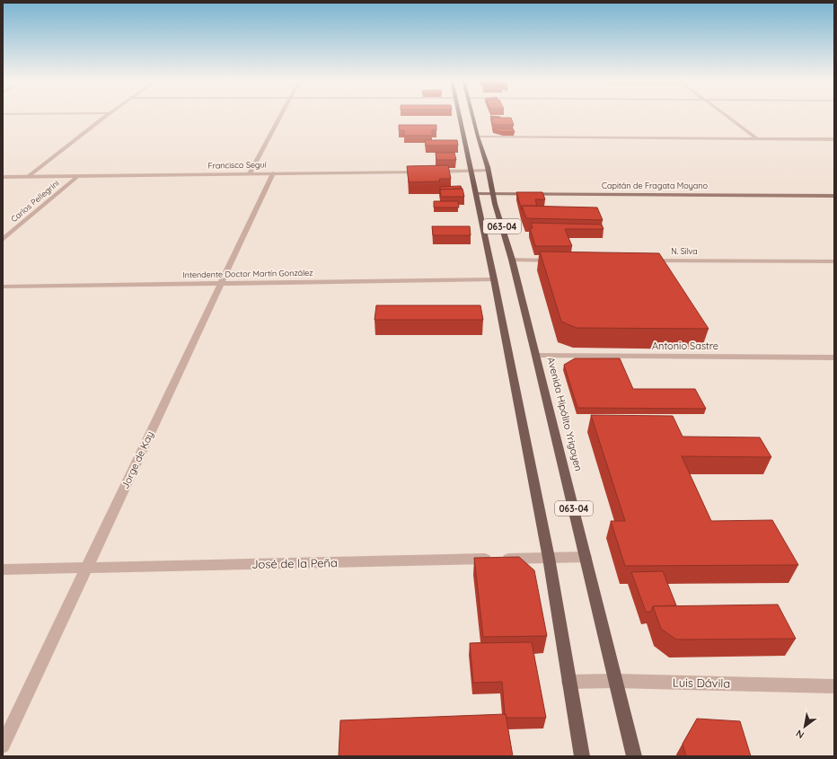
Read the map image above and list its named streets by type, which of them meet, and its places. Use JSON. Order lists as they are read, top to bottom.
{
  "streets": {
    "main road": ["Capitán de Fragata Moyano", "063-04", "Avenida Hipólito Yrigoyen"],
    "street": [
      "Francisco Seguí",
      "Carlos Pellegrini",
      "N. Silva",
      "Intendente Doctor Martín González",
      "Antonio Sastre",
      "Jorge de Kay",
      "José de la Peña",
      "Luis Dávila"
    ]
  },
  "crossings": [
    ["Francisco Seguí", "Carlos Pellegrini"],
    ["Francisco Seguí", "Jorge de Kay"],
    ["Capitán de Fragata Moyano", "063-04"],
    ["Capitán de Fragata Moyano", "Avenida Hipólito Yrigoyen"],
    ["063-04", "Intendente Doctor Martín González"],
    ["063-04", "José de la Peña"],
    ["063-04", "Luis Dávila"],
    ["Intendente Doctor Martín González", "Jorge de Kay"],
    ["Antonio Sastre", "Avenida Hipólito Yrigoyen"],
    ["Avenida Hipólito Yrigoyen", "José de la Peña"],
    ["Avenida Hipólito Yrigoyen", "Luis Dávila"],
    ["Jorge de Kay", "José de la Peña"]
  ],
  "north": "bottom left"
}
